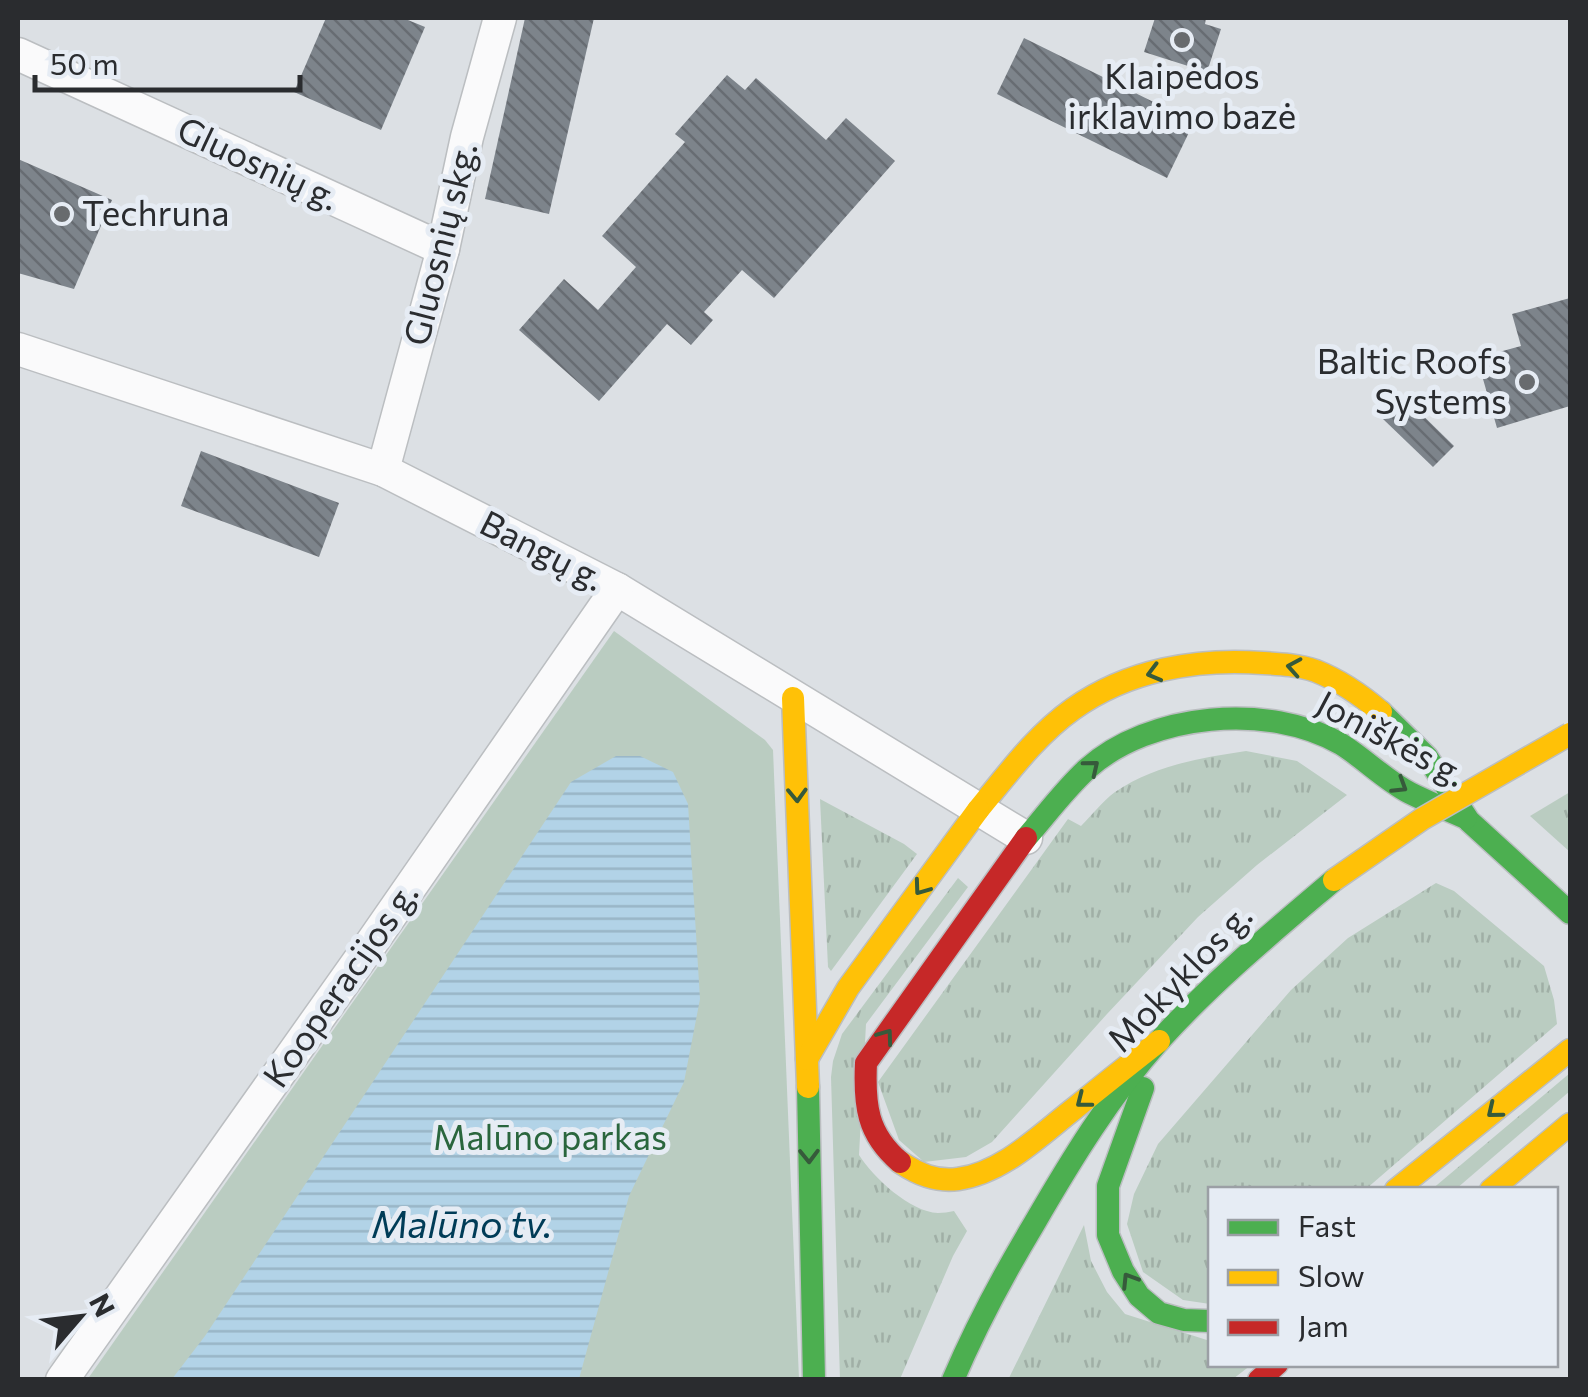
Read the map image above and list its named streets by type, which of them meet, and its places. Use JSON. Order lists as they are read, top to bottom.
{
  "streets": {
    "main road": ["Joniškės g.", "Mokyklos g."],
    "street": [
      "Gluosnių g.",
      "Gluosnių skg.",
      "Bangų g.",
      "Kooperacijos g."
    ]
  },
  "crossings": [
    ["Gluosnių g.", "Gluosnių skg."],
    ["Gluosnių skg.", "Bangų g."],
    ["Bangų g.", "Joniškės g."],
    ["Bangų g.", "Kooperacijos g."],
    ["Joniškės g.", "Mokyklos g."]
  ],
  "water": ["Malūno tv."],
  "parks": ["Malūno parkas"],
  "places": ["Klaipėdos irklavimo bazė", "Techruna", "Baltic Roofs Systems"],
  "legend": ["Fast", "Slow", "Jam"],
  "scale_bar": "50 m",
  "north": "top right"
}
